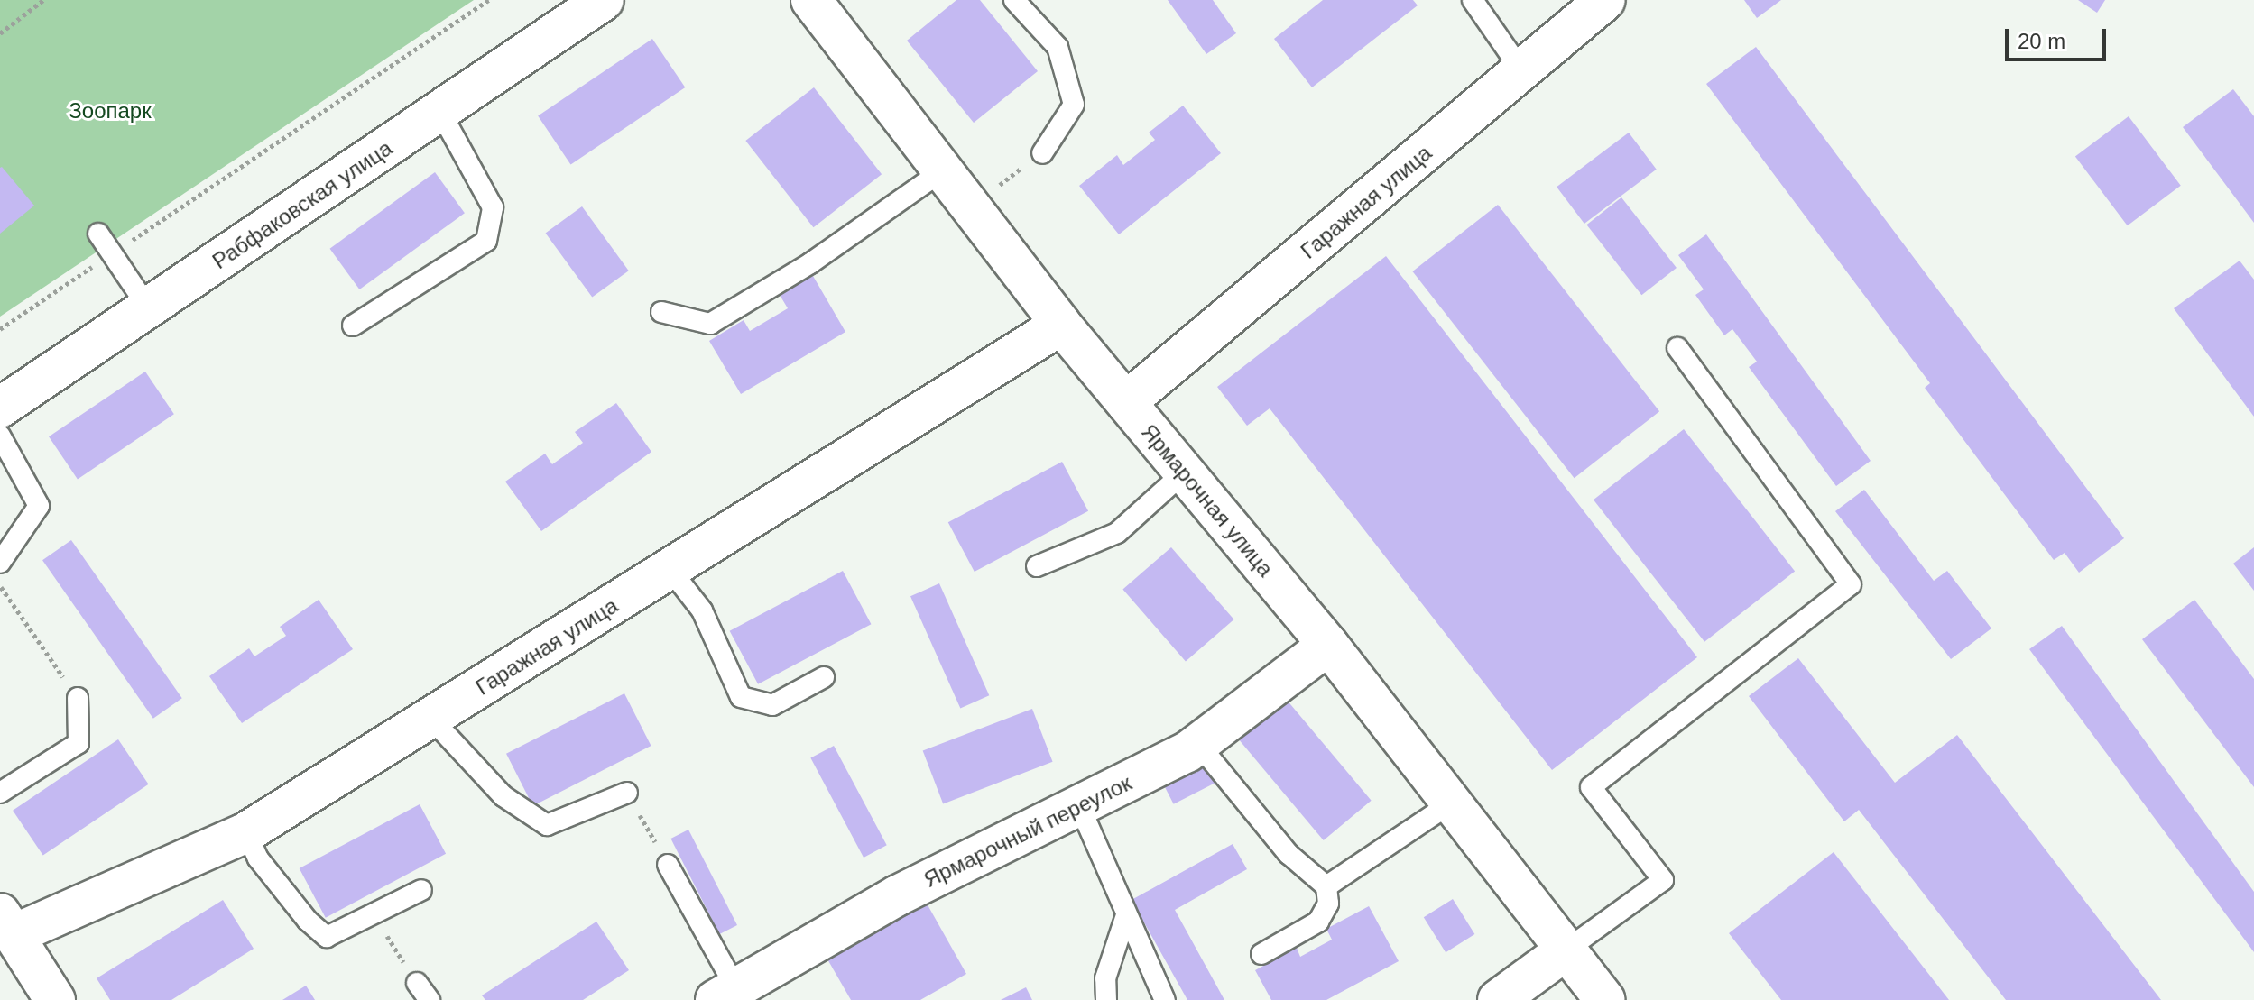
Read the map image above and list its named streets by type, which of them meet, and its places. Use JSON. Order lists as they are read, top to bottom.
{
  "streets": {
    "street": [
      "Гаражная улица",
      "Рабфаковская улица",
      "Ярмарочная улица",
      "Ярмарочный переулок"
    ]
  },
  "crossings": [
    ["Гаражная улица", "Ярмарочная улица"],
    ["Ярмарочная улица", "Ярмарочный переулок"]
  ],
  "parks": ["Зоопарк"],
  "scale_bar": "20 m"
}
